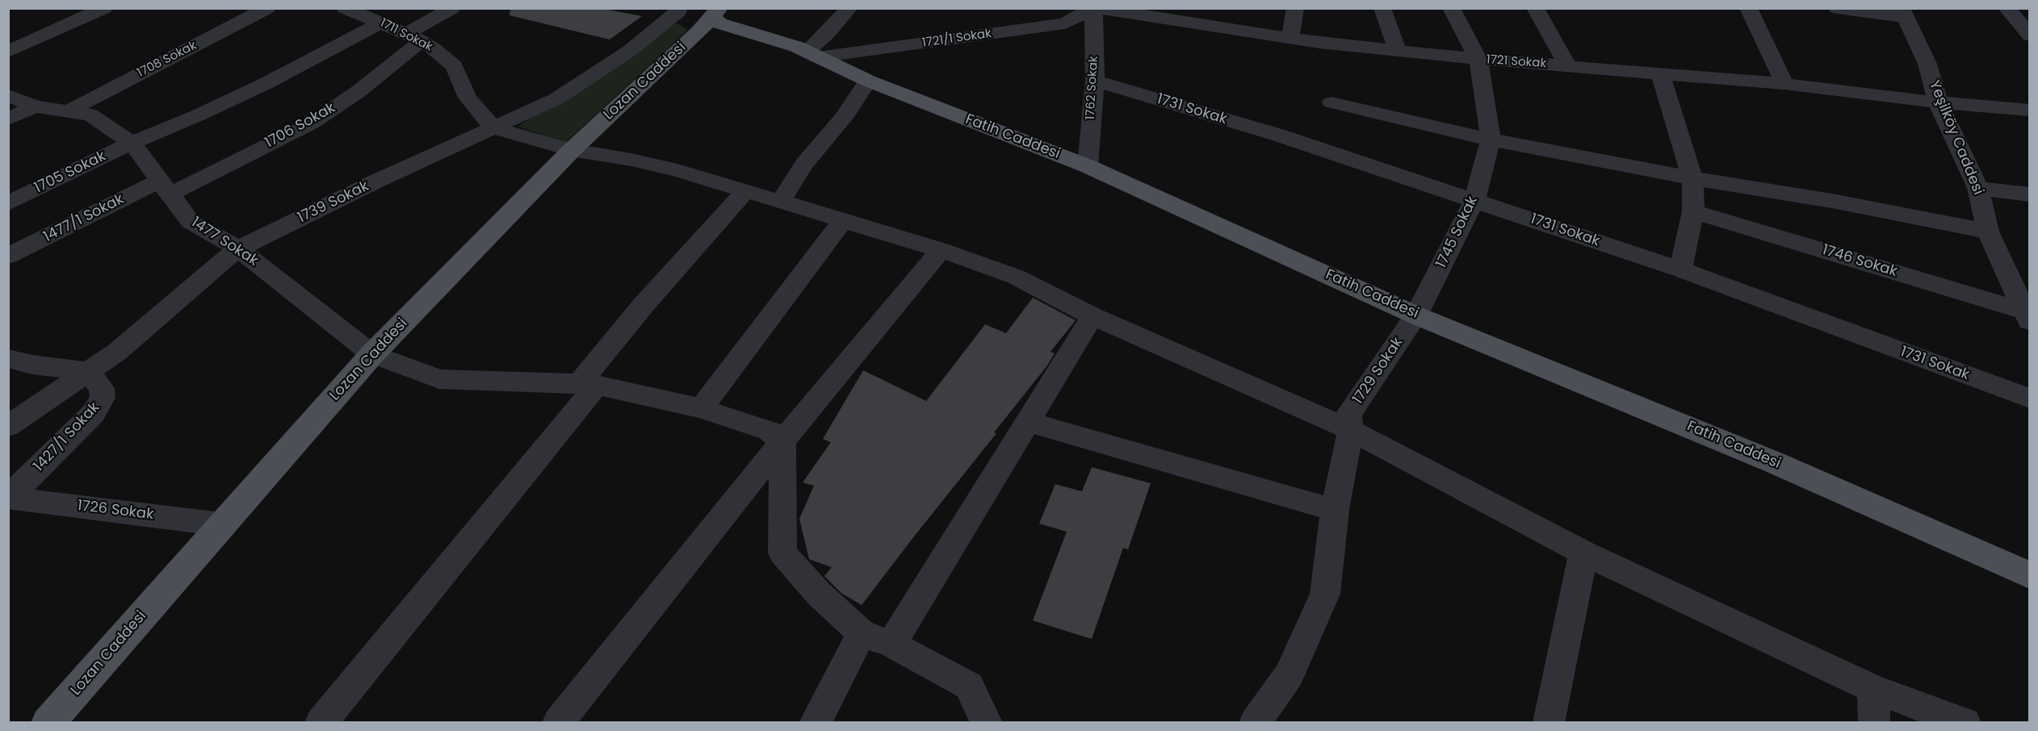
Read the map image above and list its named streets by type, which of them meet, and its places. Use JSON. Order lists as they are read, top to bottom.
{
  "streets": {
    "main road": ["Lozan Caddesi", "Fatih Caddesi"],
    "street": [
      "1711 Sokak",
      "1721/1 Sokak",
      "1708 Sokak",
      "1721 Sokak",
      "1762 Sokak",
      "1731 Sokak",
      "1706 Sokak",
      "Yeşilköy Caddesi",
      "1705 Sokak",
      "1739 Sokak",
      "1477/1 Sokak",
      "1745 Sokak",
      "1477 Sokak",
      "1746 Sokak",
      "1729 Sokak",
      "1427/1 Sokak",
      "1726 Sokak"
    ]
  },
  "crossings": [
    ["1711 Sokak", "1706 Sokak"],
    ["1711 Sokak", "1705 Sokak"],
    ["1711 Sokak", "1739 Sokak"],
    ["1721/1 Sokak", "1721 Sokak"],
    ["1721/1 Sokak", "1762 Sokak"],
    ["1721/1 Sokak", "Fatih Caddesi"],
    ["1708 Sokak", "1477 Sokak"],
    ["1721 Sokak", "1762 Sokak"],
    ["1721 Sokak", "Yeşilköy Caddesi"],
    ["1721 Sokak", "1745 Sokak"],
    ["Lozan Caddesi", "Fatih Caddesi"],
    ["Lozan Caddesi", "1477 Sokak"],
    ["Lozan Caddesi", "1726 Sokak"],
    ["1762 Sokak", "1731 Sokak"],
    ["1762 Sokak", "Fatih Caddesi"],
    ["1731 Sokak", "1745 Sokak"],
    ["1706 Sokak", "1477/1 Sokak"],
    ["1706 Sokak", "1477 Sokak"],
    ["Fatih Caddesi", "1745 Sokak"],
    ["Fatih Caddesi", "1729 Sokak"],
    ["Yeşilköy Caddesi", "1746 Sokak"],
    ["1705 Sokak", "1477 Sokak"],
    ["1739 Sokak", "1477 Sokak"],
    ["1739 Sokak", "1427/1 Sokak"],
    ["1477/1 Sokak", "1477 Sokak"],
    ["1745 Sokak", "1729 Sokak"],
    ["1427/1 Sokak", "1726 Sokak"]
  ]
}
